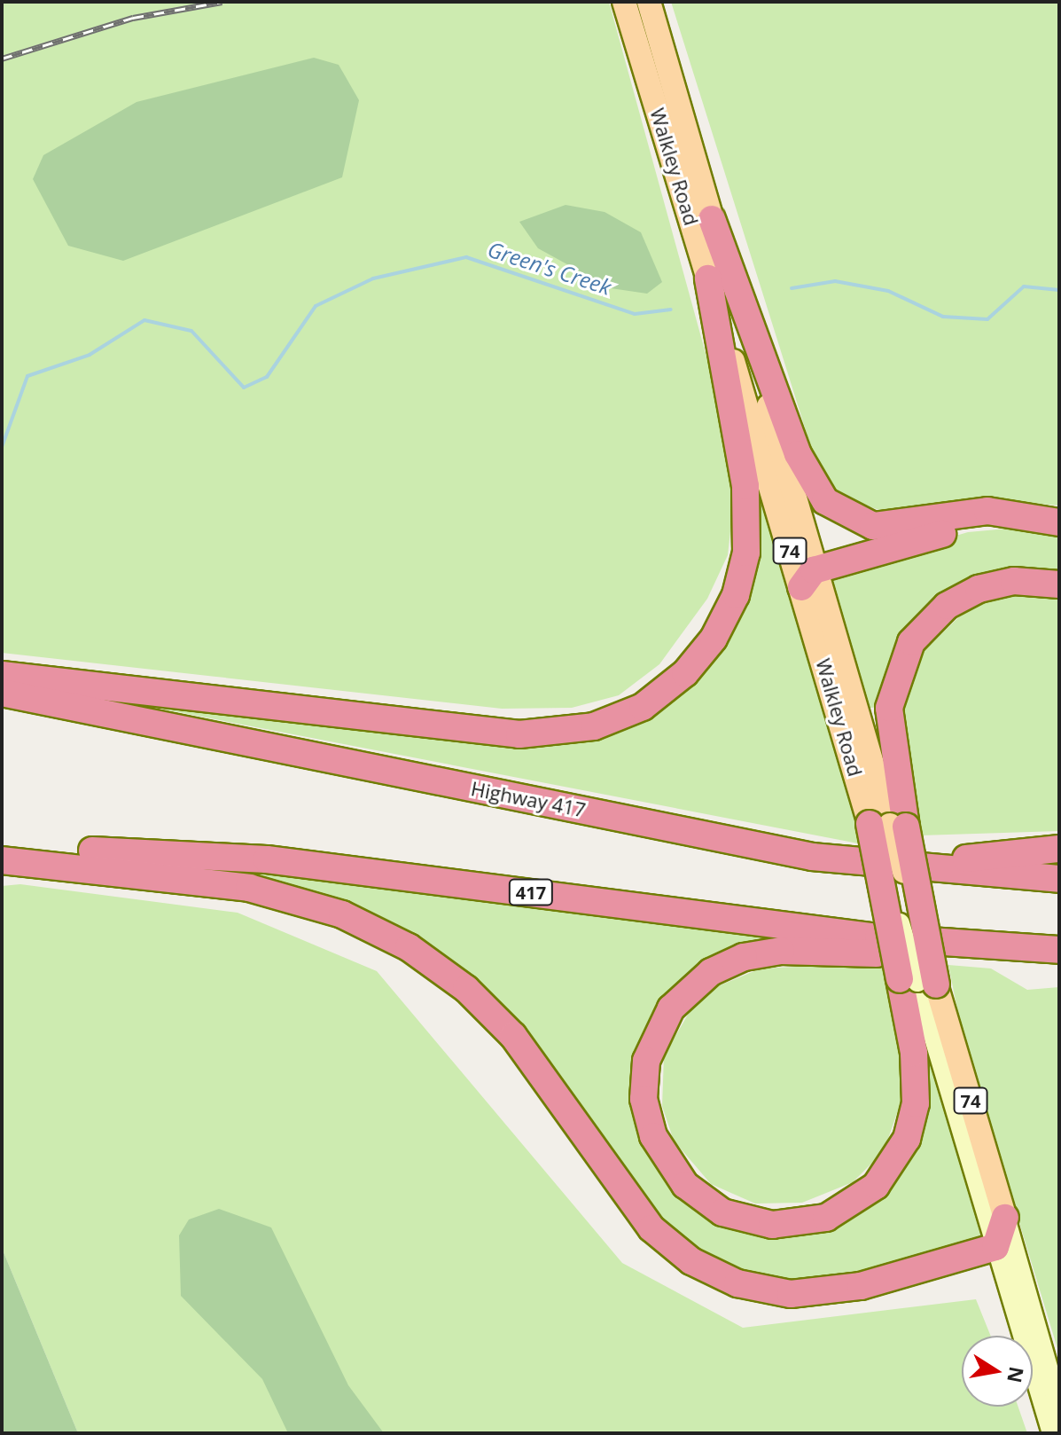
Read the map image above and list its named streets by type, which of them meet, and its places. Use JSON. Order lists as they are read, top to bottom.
{
  "streets": {
    "highway": ["Highway 417", "417"],
    "main road": ["Walkley Road", "74"]
  },
  "water": ["Green's Creek"],
  "north": "right"
}
